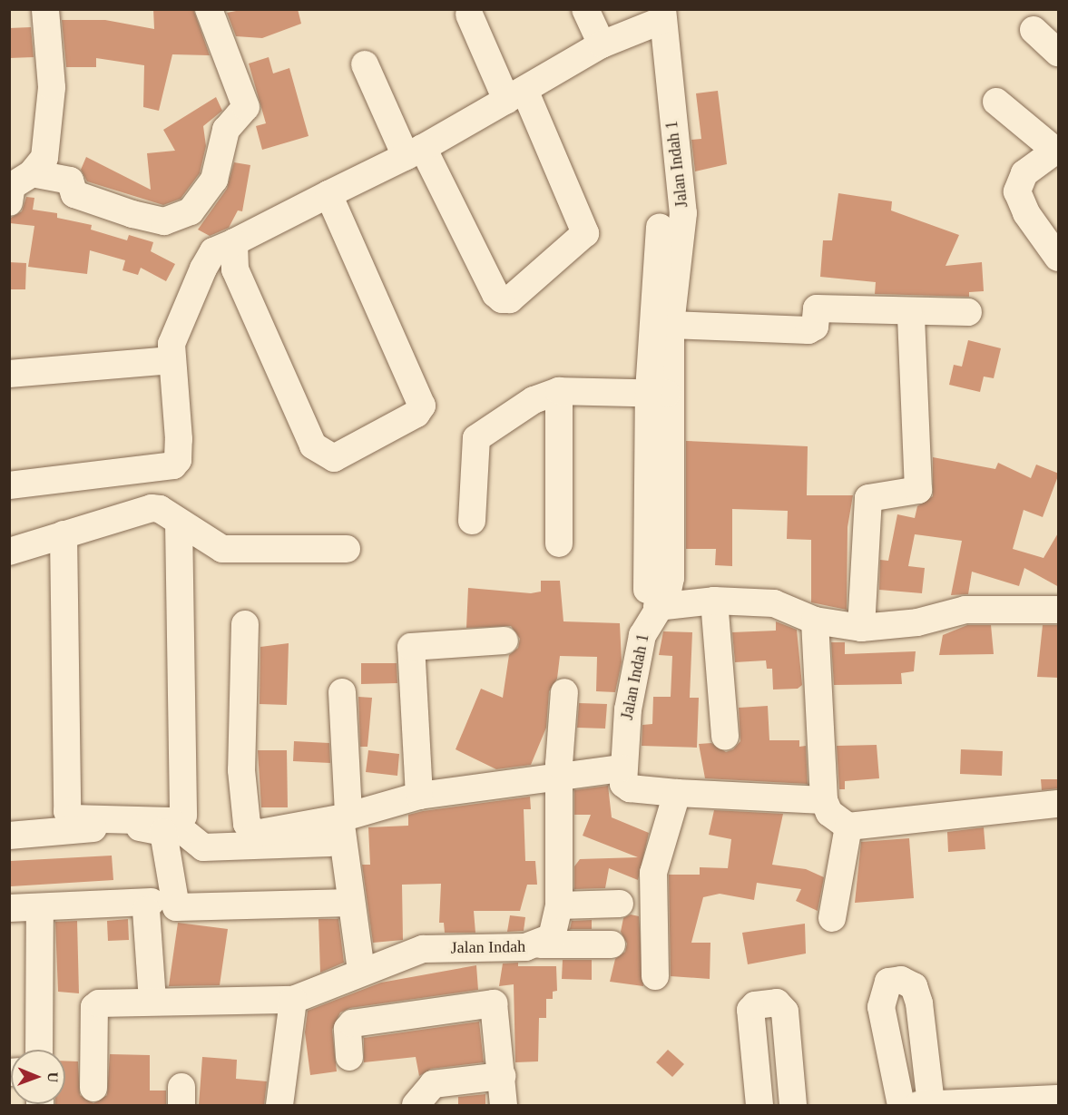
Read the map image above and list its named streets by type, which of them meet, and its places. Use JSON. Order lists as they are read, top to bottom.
{
  "streets": {
    "street": ["Jalan Indah 1", "Jalan Indah"]
  },
  "north": "right"
}
